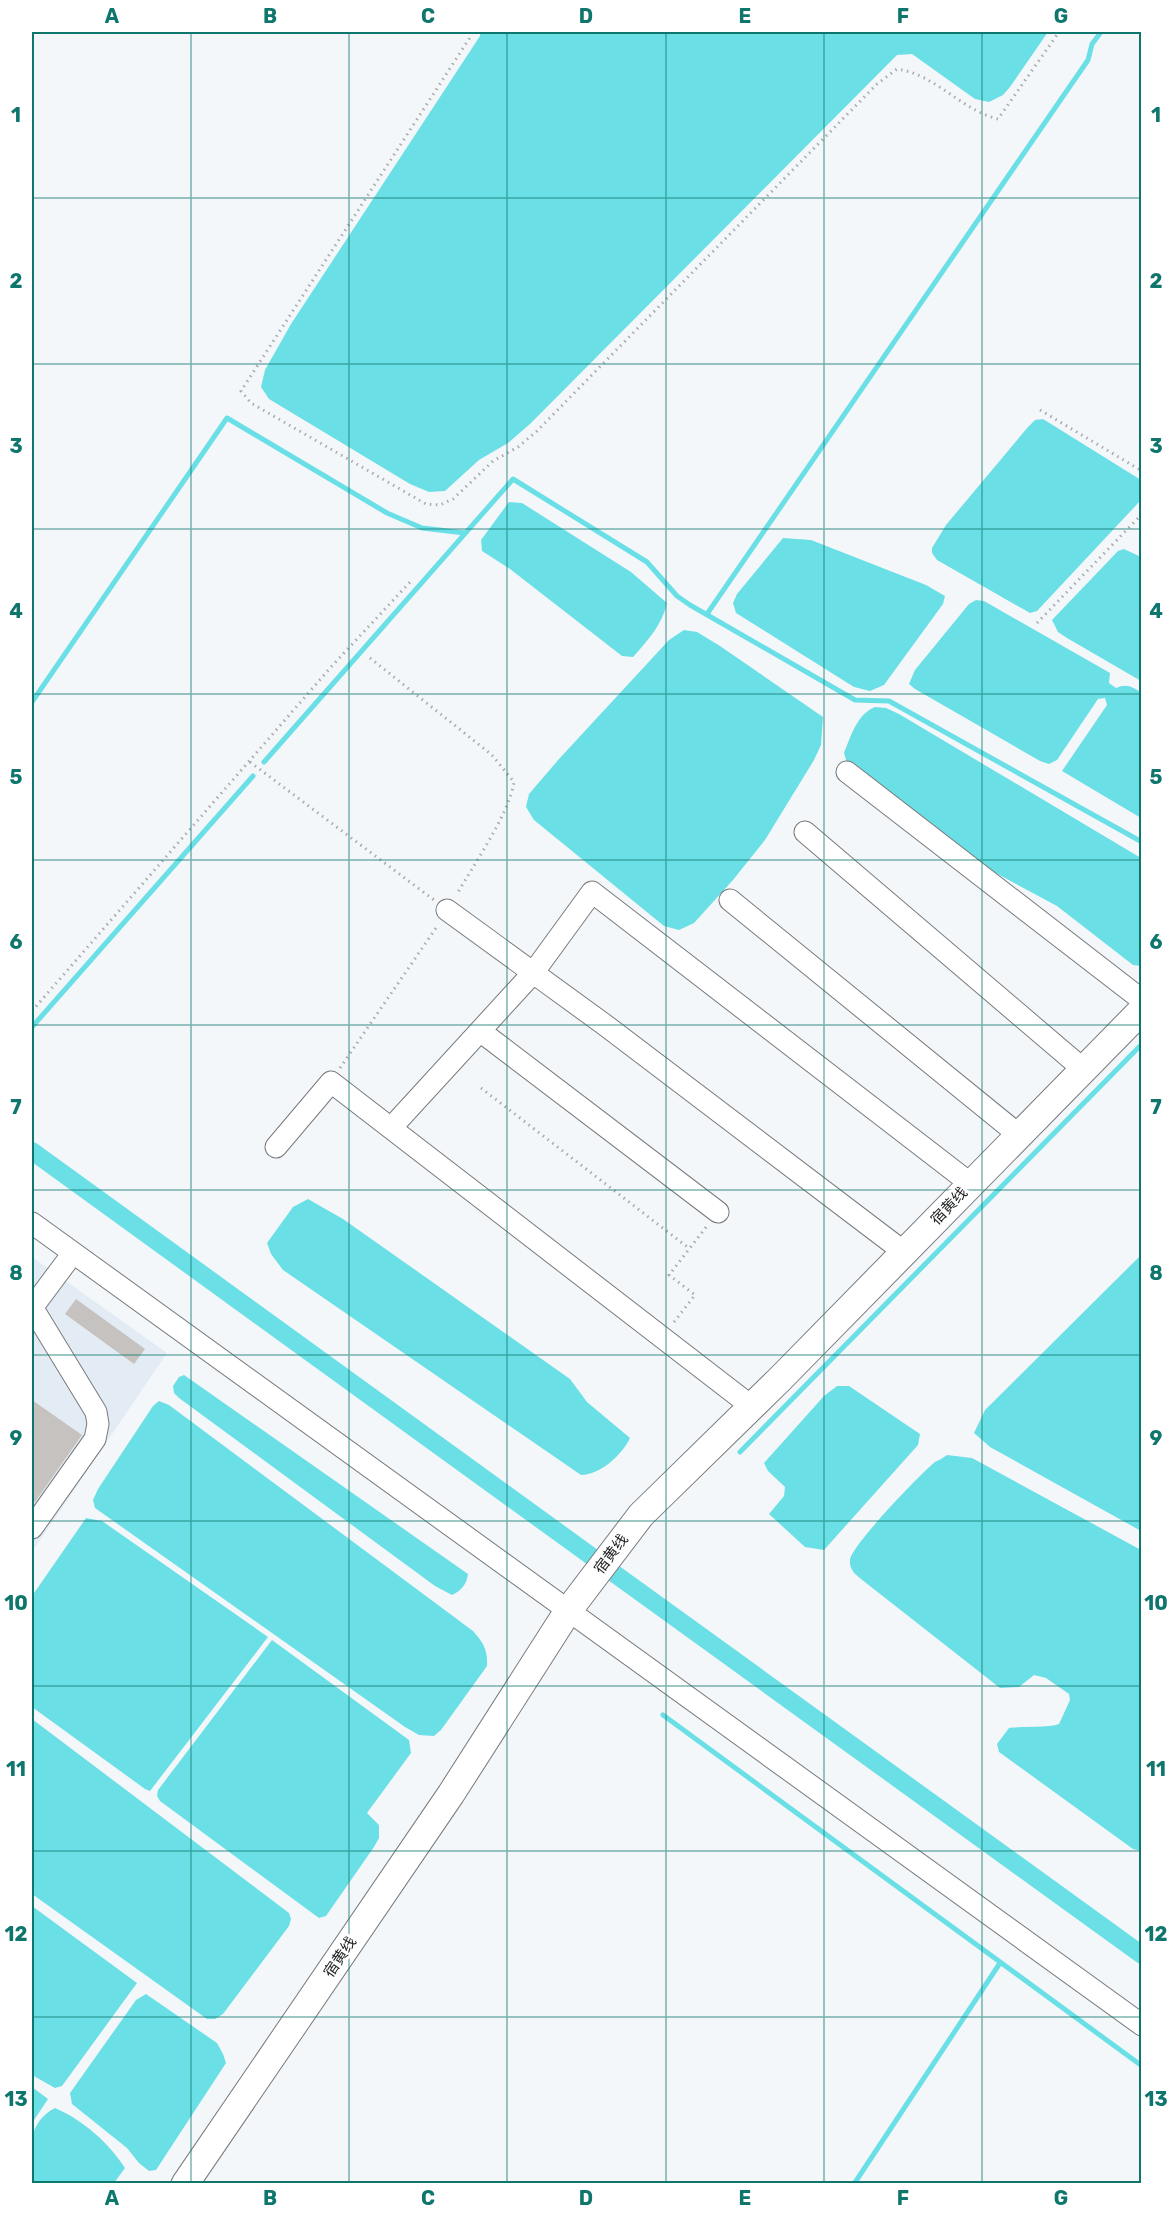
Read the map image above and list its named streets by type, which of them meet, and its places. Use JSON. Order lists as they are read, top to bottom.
{
  "streets": {
    "main road": ["宿黄线"]
  },
  "grid": {
    "columns": [
      "A",
      "B",
      "C",
      "D",
      "E",
      "F",
      "G"
    ],
    "rows": [
      "1",
      "2",
      "3",
      "4",
      "5",
      "6",
      "7",
      "8",
      "9",
      "10",
      "11",
      "12",
      "13"
    ]
  }
}
